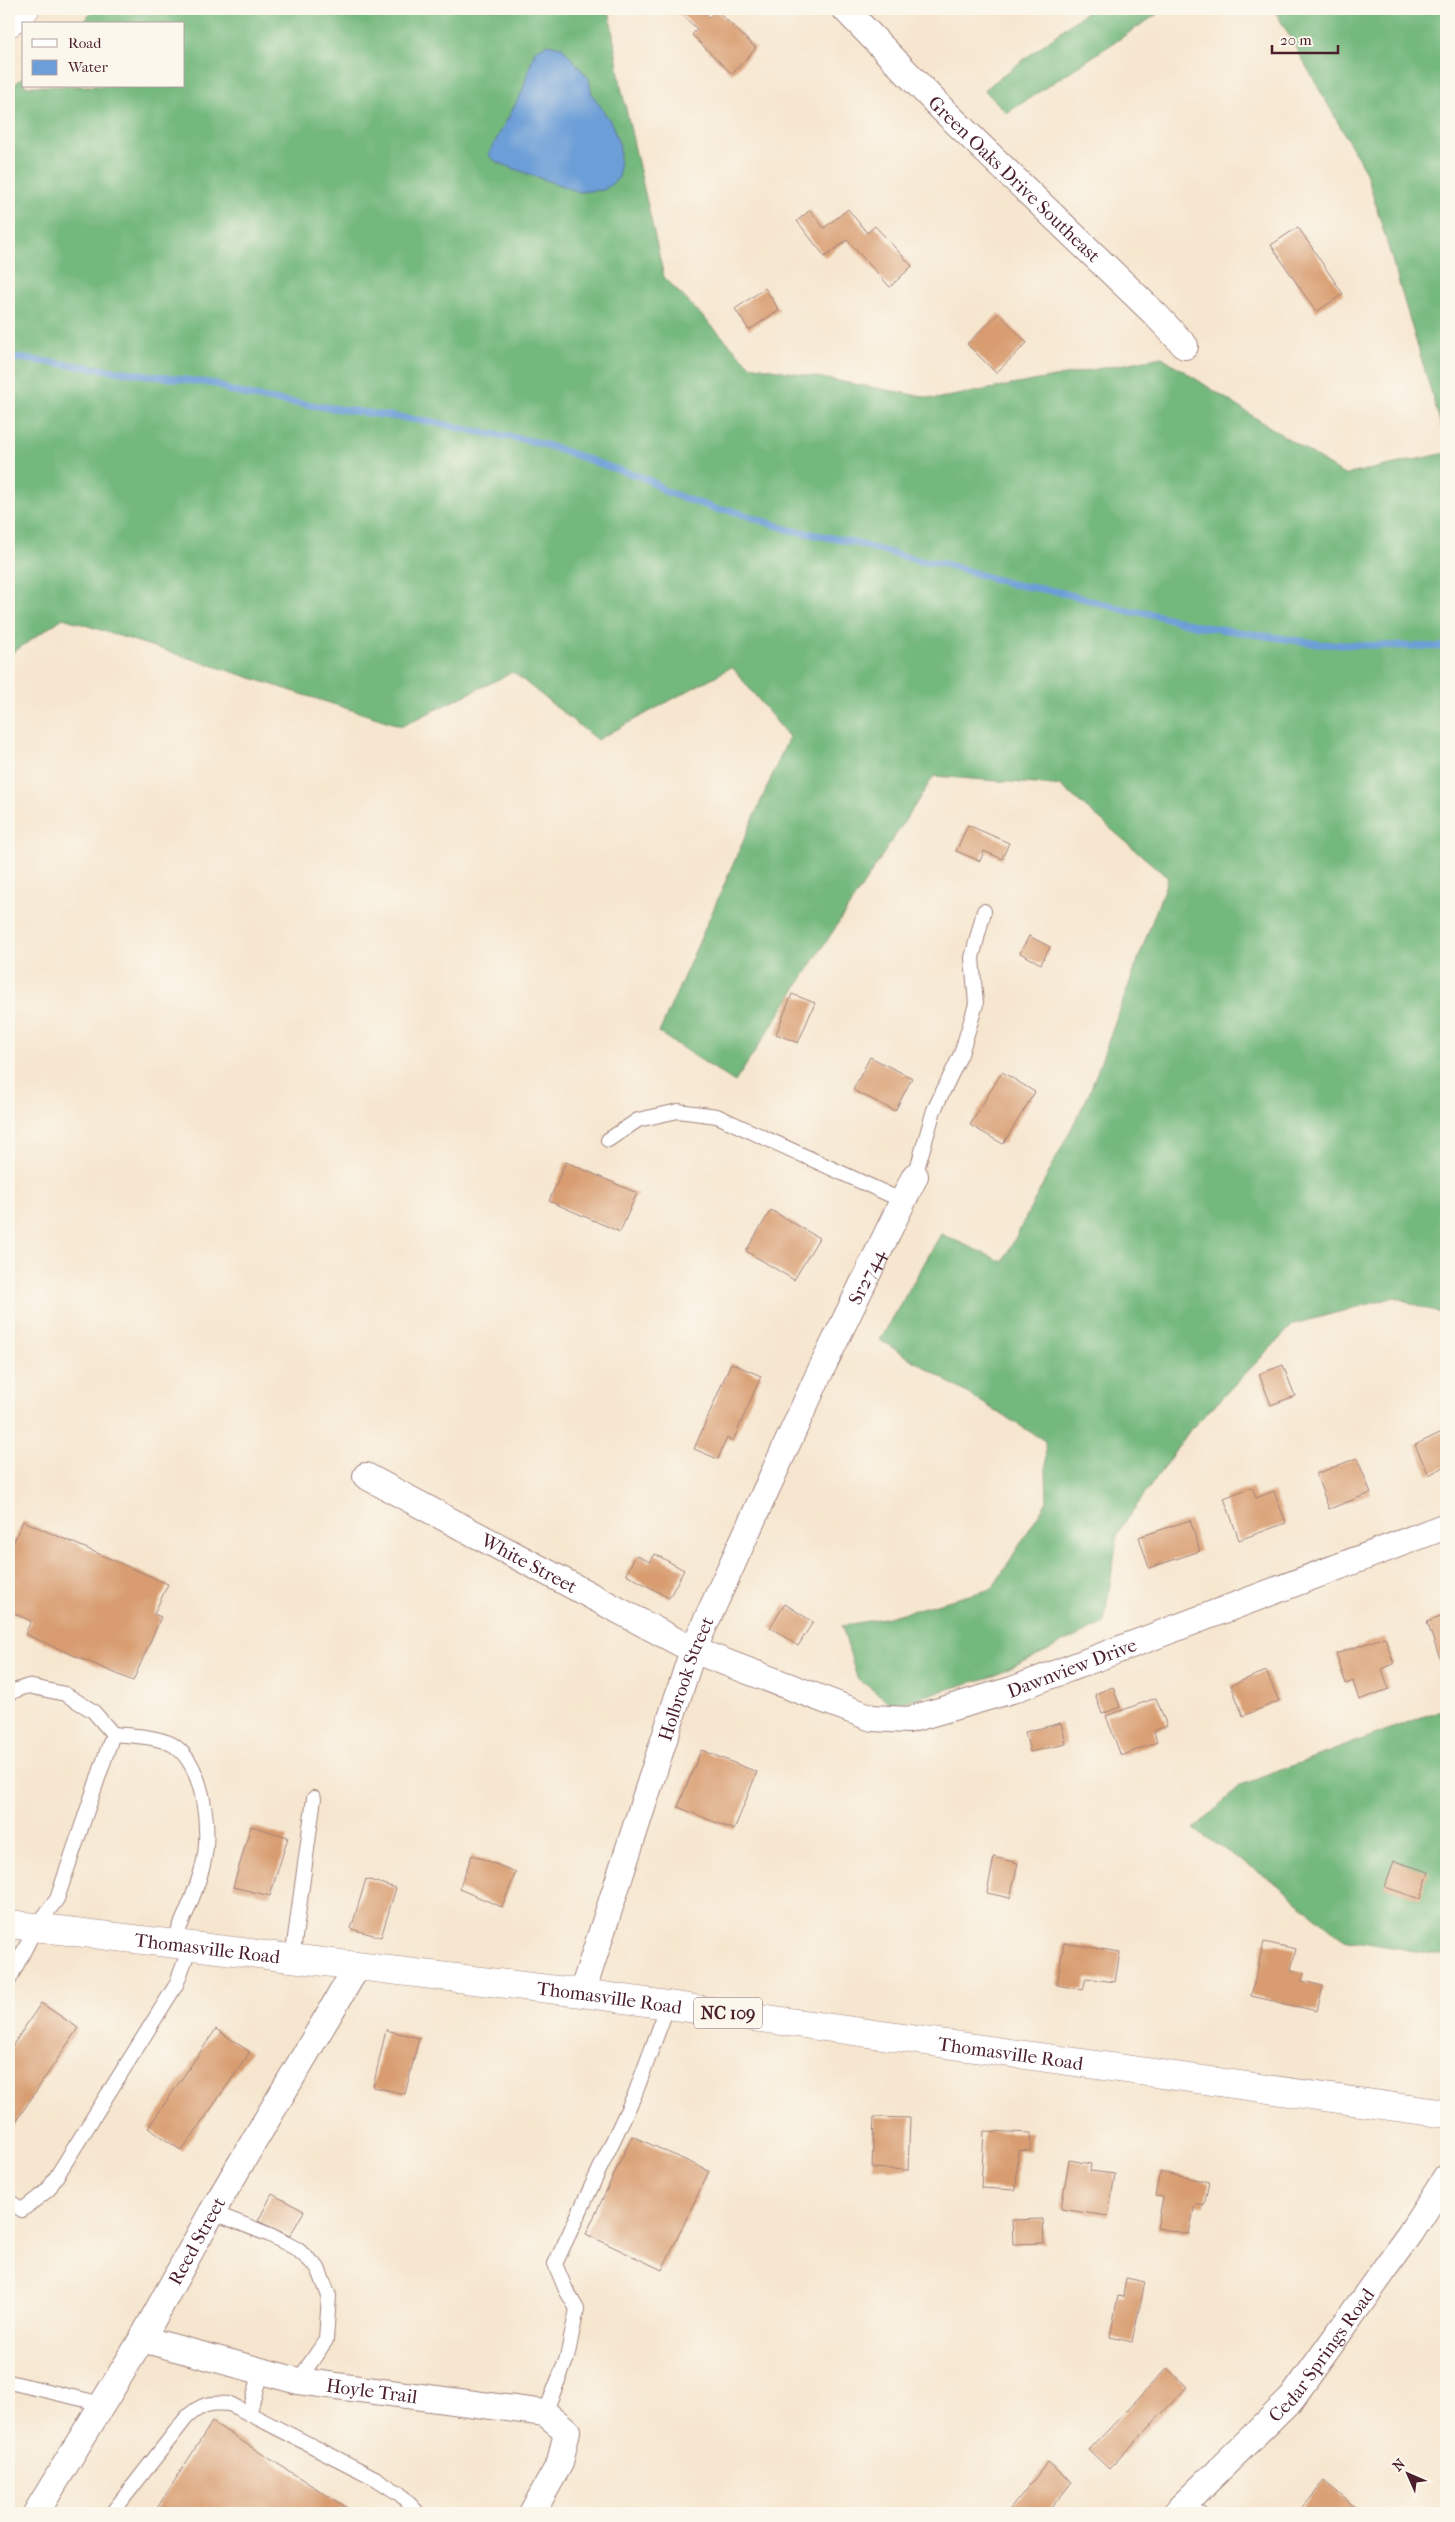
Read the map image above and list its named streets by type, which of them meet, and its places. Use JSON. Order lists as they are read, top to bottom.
{
  "streets": {
    "main road": ["Thomasville Road", "NC 109"],
    "street": [
      "Green Oaks Drive Southeast",
      "Sr2744",
      "White Street",
      "Dawnview Drive",
      "Holbrook Street",
      "Reed Street",
      "Cedar Springs Road",
      "Hoyle Trail"
    ]
  },
  "crossings": [
    ["Sr2744", "Holbrook Street"],
    ["White Street", "Dawnview Drive"],
    ["White Street", "Holbrook Street"],
    ["Dawnview Drive", "Holbrook Street"],
    ["Holbrook Street", "Thomasville Road"],
    ["Thomasville Road", "Reed Street"],
    ["Reed Street", "Hoyle Trail"]
  ],
  "legend": ["Road", "Water"],
  "scale_bar": "20 m",
  "north": "top left"
}
